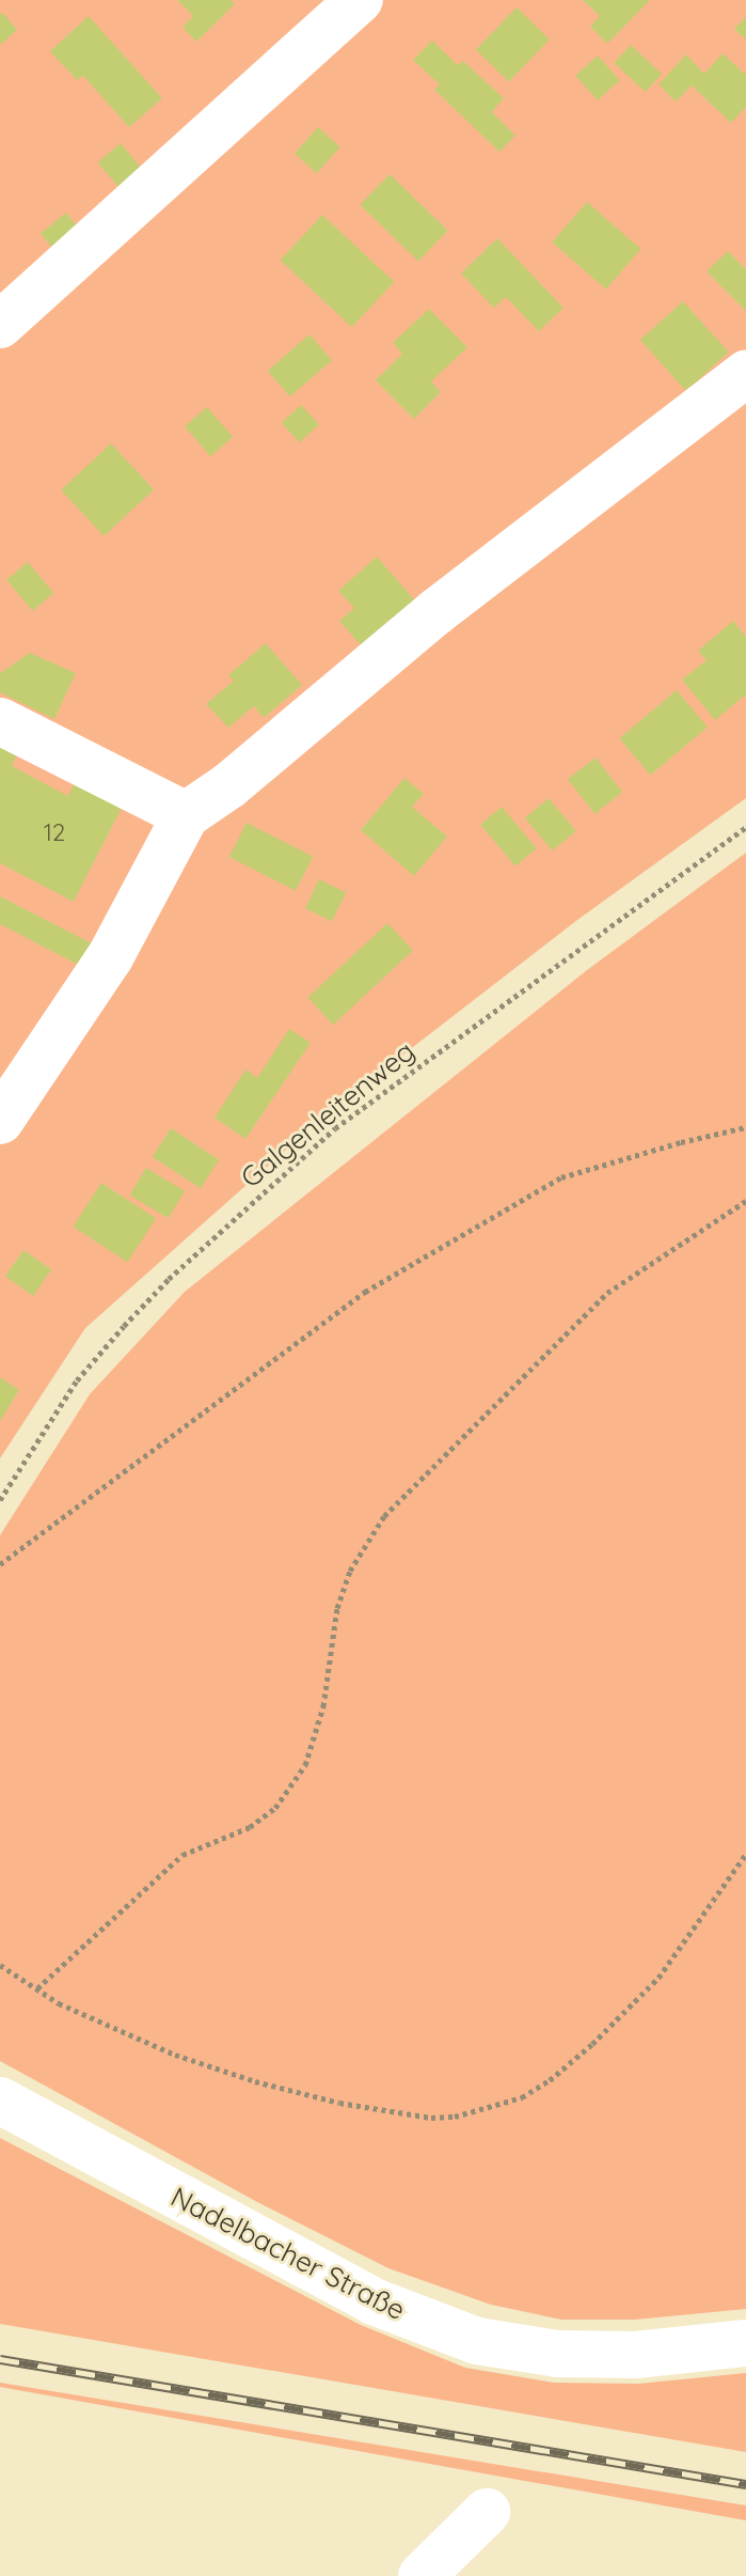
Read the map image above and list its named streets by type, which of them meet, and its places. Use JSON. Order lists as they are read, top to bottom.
{
  "streets": {
    "street": ["Nadelbacher Straße"],
    "path": ["Galgenleitenweg"]
  },
  "house_numbers": ["12"]
}
